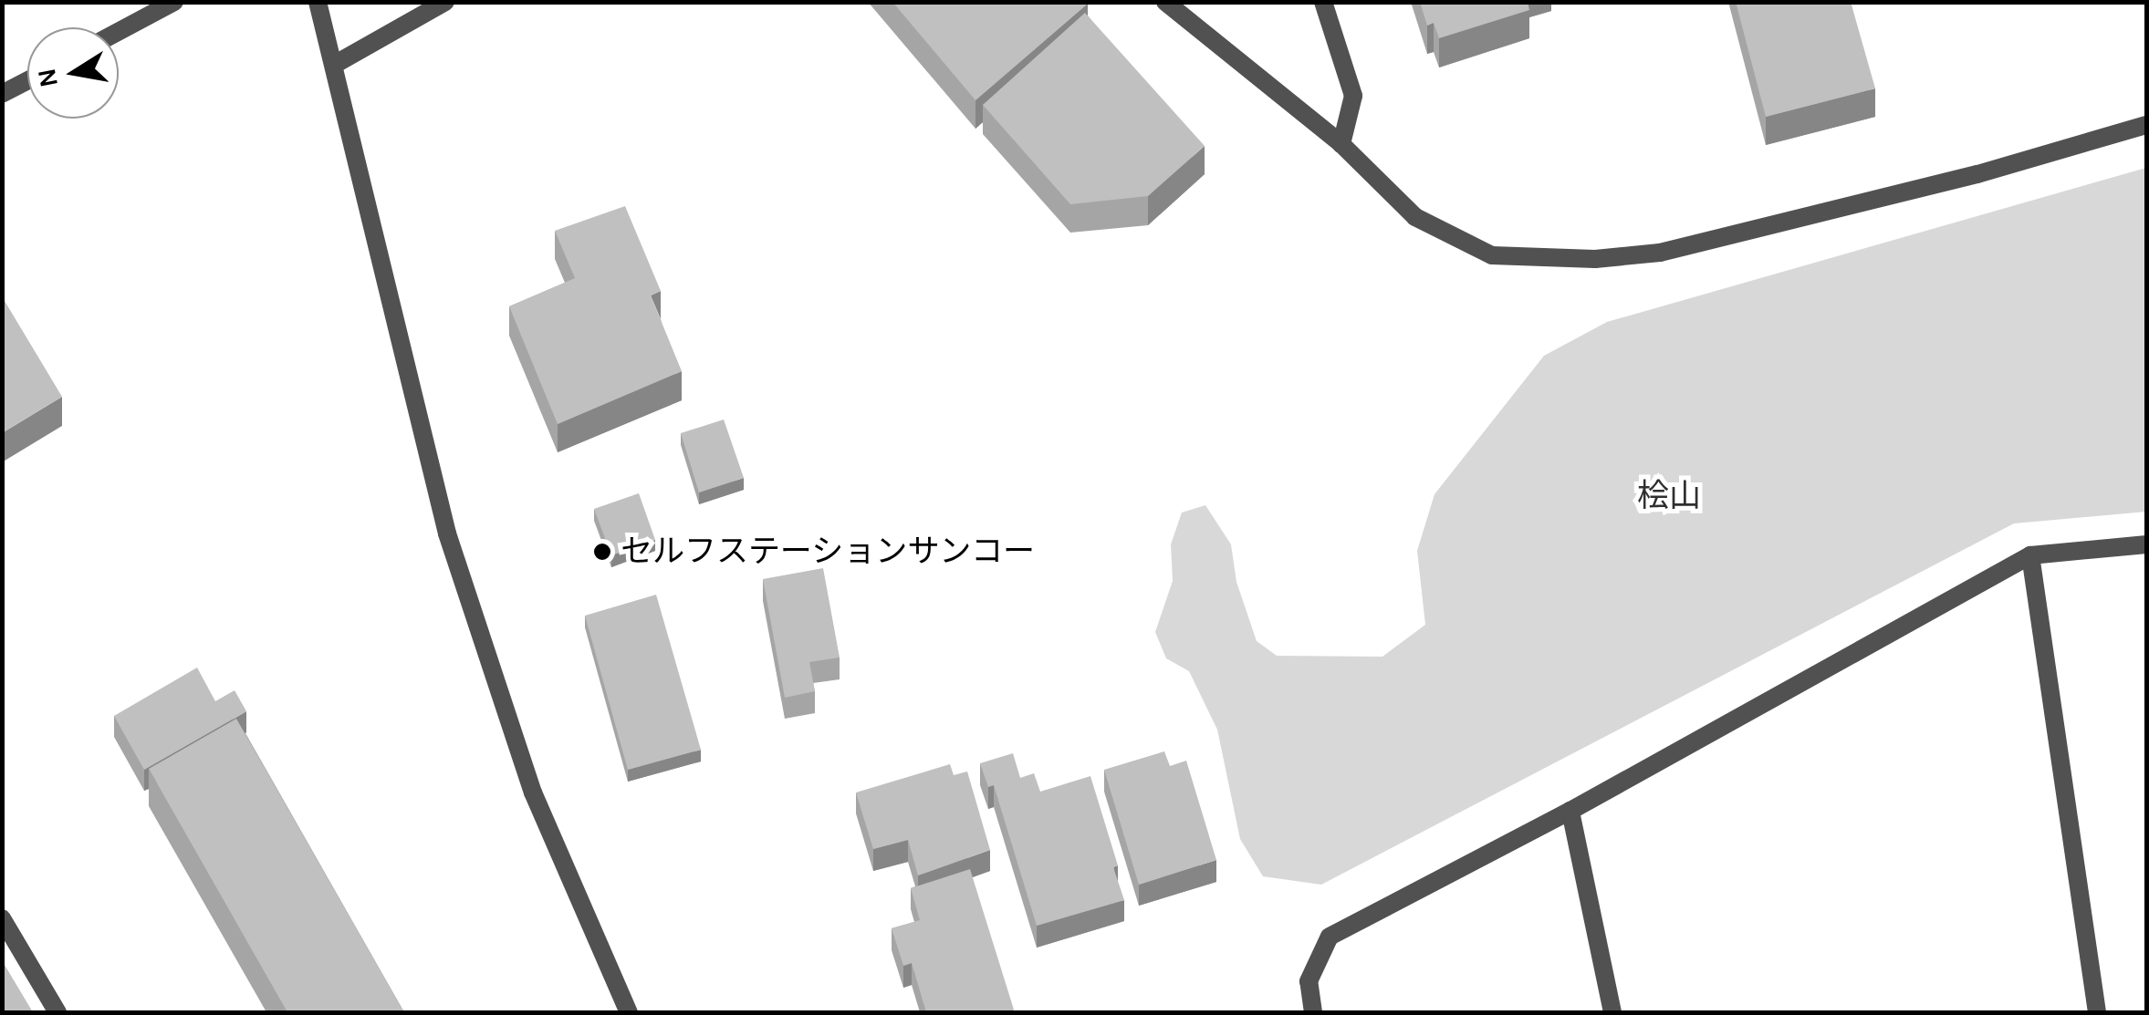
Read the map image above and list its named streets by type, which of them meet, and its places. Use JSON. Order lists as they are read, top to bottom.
{
  "parks": ["桧山"],
  "places": ["セルフステーションサンコー"],
  "north": "left"
}
